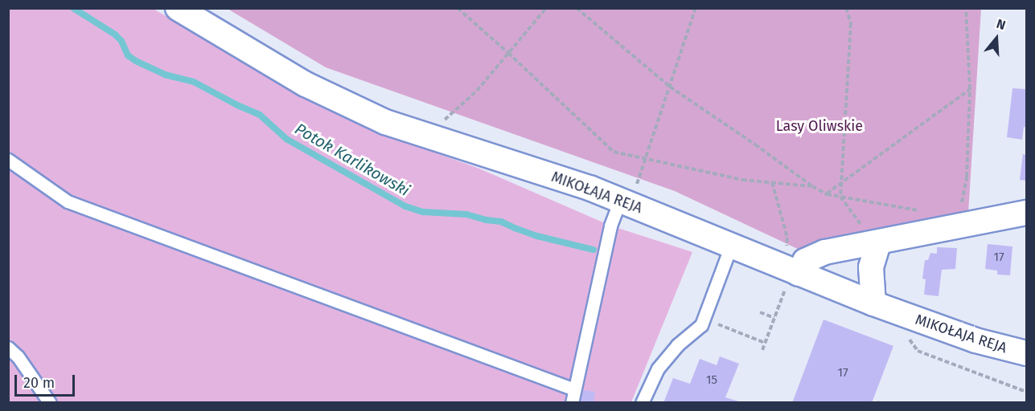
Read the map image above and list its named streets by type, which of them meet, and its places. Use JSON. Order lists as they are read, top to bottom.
{
  "streets": {
    "street": ["MIKOŁAJA REJA"]
  },
  "water": ["Potok Karlikowski"],
  "parks": ["Lasy Oliwskie"],
  "house_numbers": ["17", "17", "15"],
  "scale_bar": "20 m",
  "north": "top"
}
